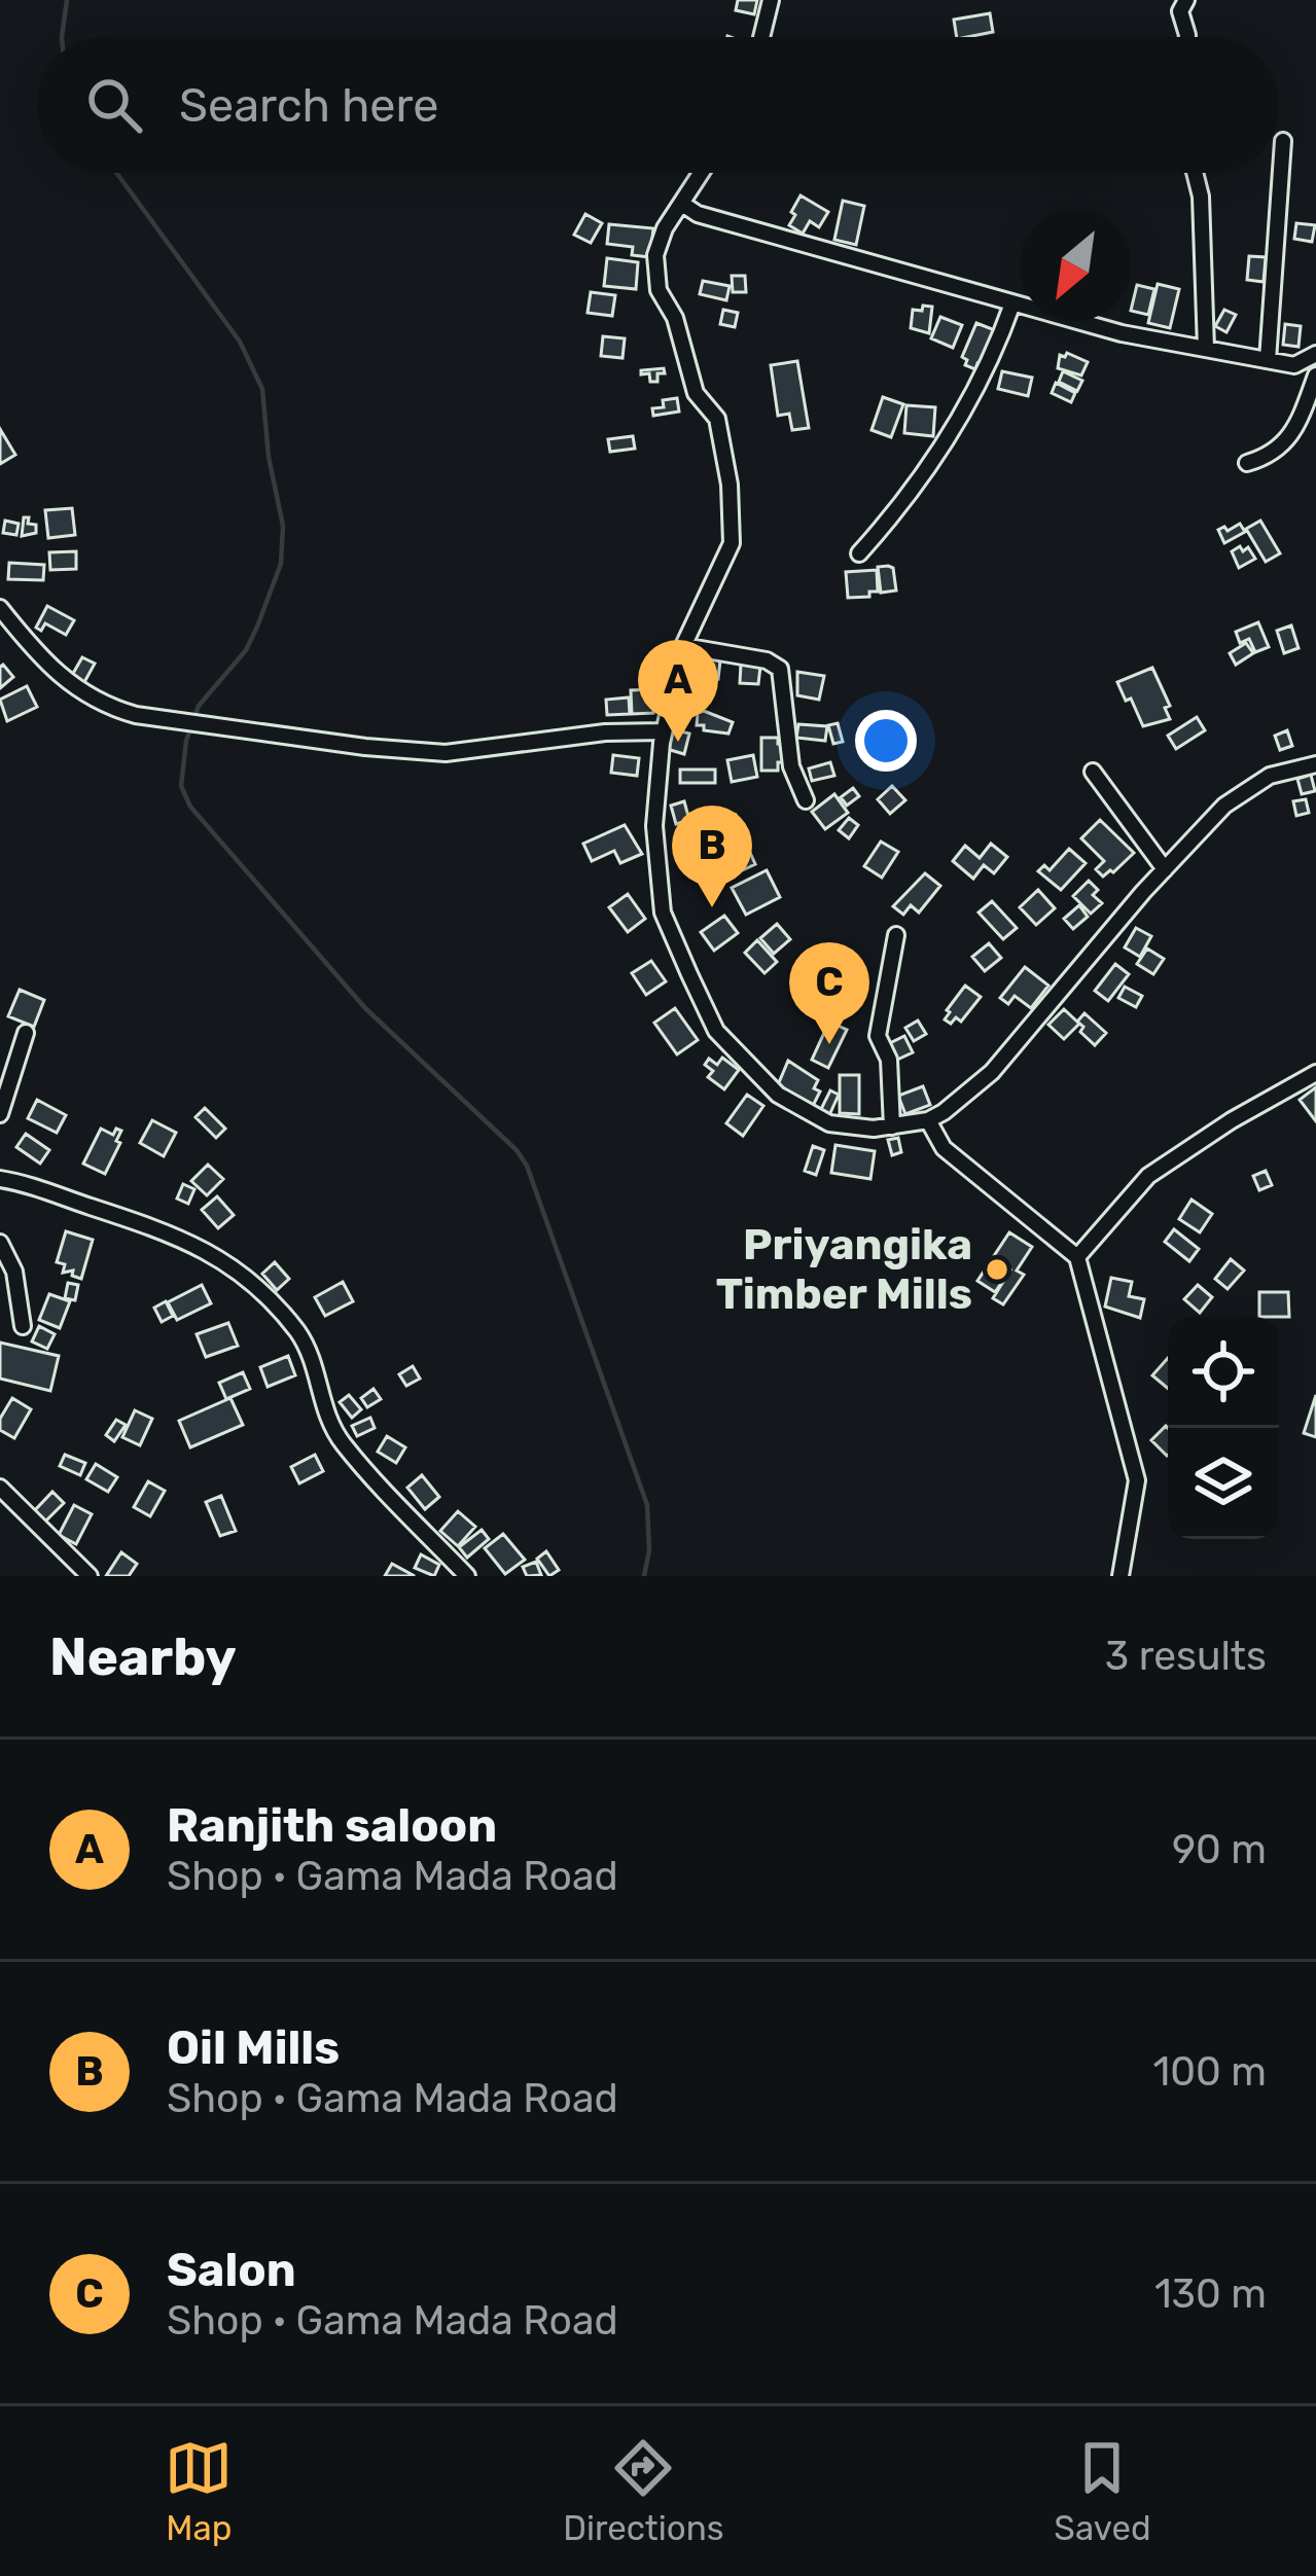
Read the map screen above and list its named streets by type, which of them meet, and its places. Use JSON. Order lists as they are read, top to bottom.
{
  "places": ["Priyangika Timber Mills"],
  "north": "bottom left",
  "page": {
    "search": "Search here",
    "pins": ["A", "B", "C"],
    "heading": ["Nearby", "3 results"],
    "list": [
      {
        "mark": "A",
        "name": "Ranjith saloon",
        "note": "Shop · Gama Mada Road",
        "value": "90 m"
      },
      {
        "mark": "B",
        "name": "Oil Mills",
        "note": "Shop · Gama Mada Road",
        "value": "100 m"
      },
      {
        "mark": "C",
        "name": "Salon",
        "note": "Shop · Gama Mada Road",
        "value": "130 m"
      }
    ],
    "nav": ["Map", "Directions", "Saved"]
  }
}
